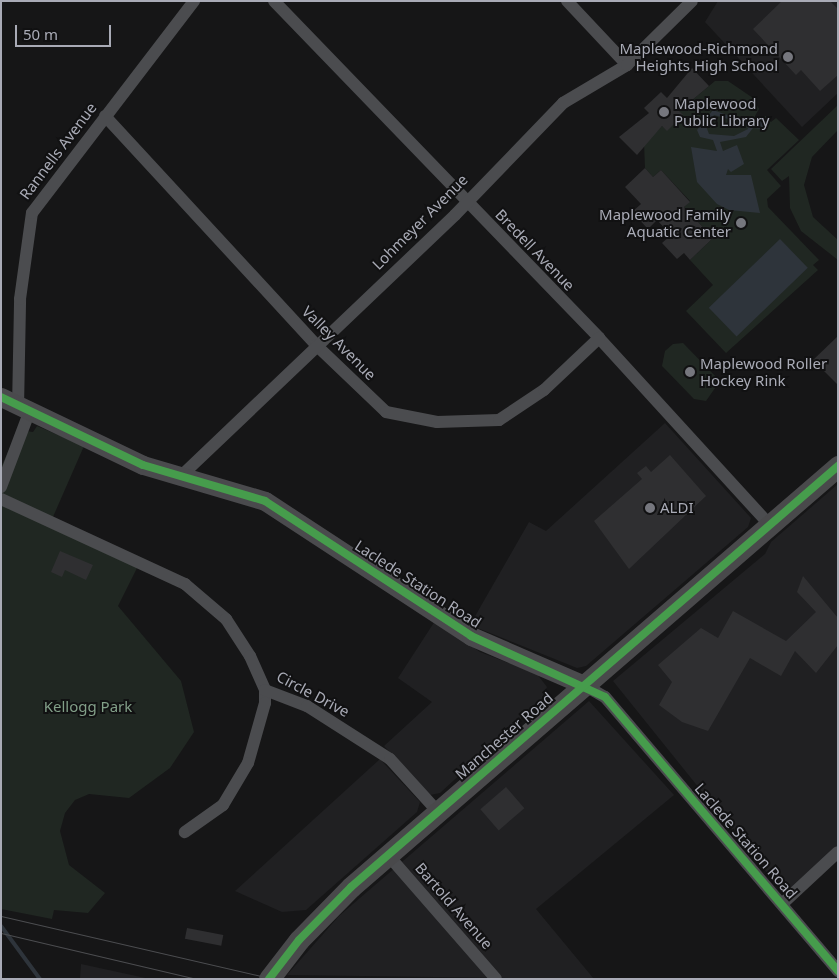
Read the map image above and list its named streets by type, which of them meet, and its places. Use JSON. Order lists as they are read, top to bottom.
{
  "streets": {
    "main road": ["Manchester Road"],
    "street": [
      "Rannells Avenue",
      "Lohmeyer Avenue",
      "Bredell Avenue",
      "Valley Avenue",
      "Laclede Station Road",
      "Circle Drive",
      "Bartold Avenue"
    ]
  },
  "crossings": [
    ["Rannells Avenue", "Valley Avenue"],
    ["Rannells Avenue", "Laclede Station Road"],
    ["Lohmeyer Avenue", "Bredell Avenue"],
    ["Lohmeyer Avenue", "Valley Avenue"],
    ["Lohmeyer Avenue", "Laclede Station Road"],
    ["Bredell Avenue", "Valley Avenue"],
    ["Bredell Avenue", "Manchester Road"],
    ["Laclede Station Road", "Manchester Road"],
    ["Circle Drive", "Manchester Road"],
    ["Manchester Road", "Bartold Avenue"]
  ],
  "parks": ["Kellogg Park"],
  "places": [
    "Maplewood-Richmond Heights High School",
    "Maplewood Public Library",
    "Maplewood Family Aquatic Center",
    "Maplewood Roller Hockey Rink",
    "ALDI"
  ],
  "scale_bar": "50 m"
}
